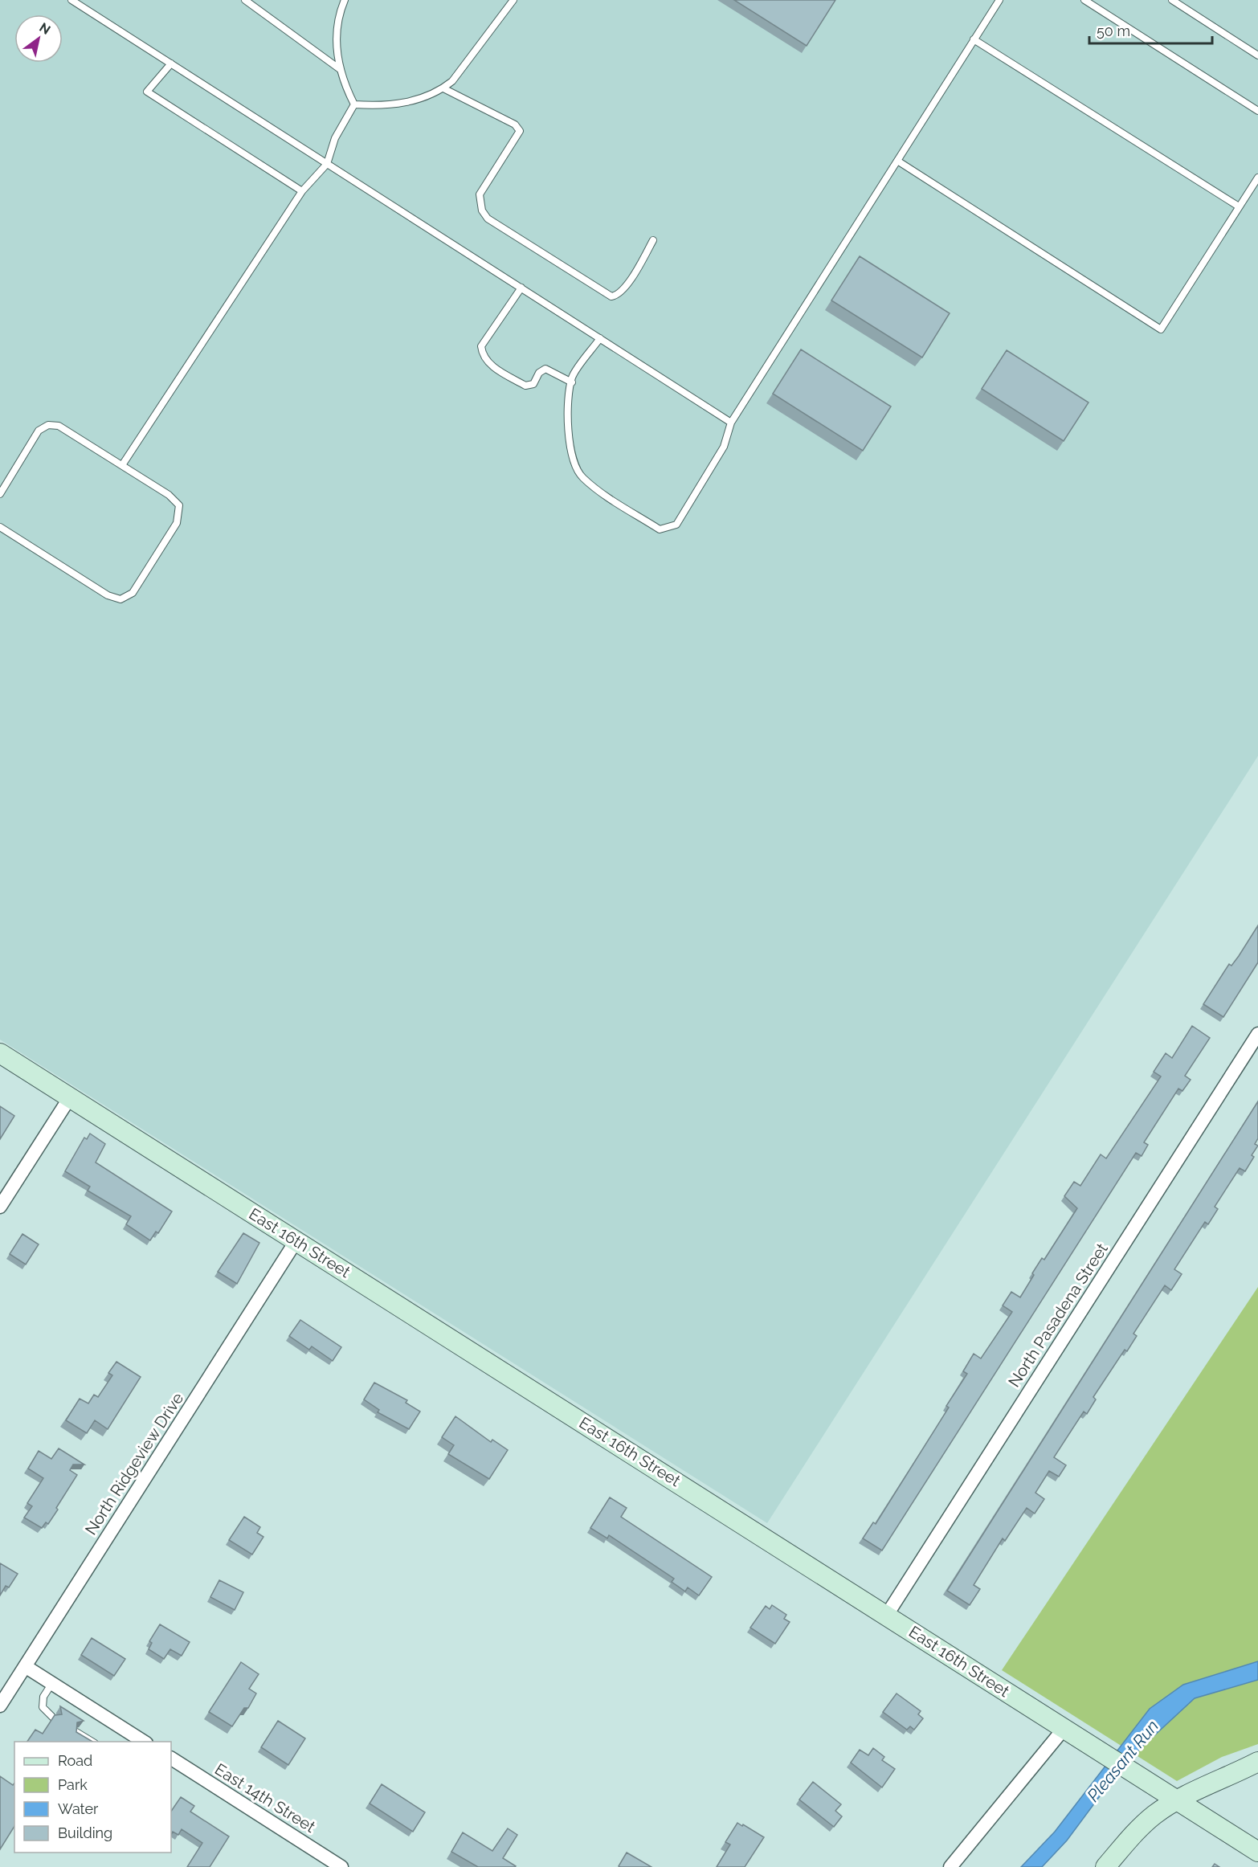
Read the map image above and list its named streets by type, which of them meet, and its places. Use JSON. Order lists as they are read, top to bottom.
{
  "streets": {
    "street": [
      "East 16th Street",
      "North Pasadena Street",
      "North Ridgeview Drive",
      "East 14th Street"
    ]
  },
  "crossings": [
    ["East 16th Street", "North Pasadena Street"],
    ["East 16th Street", "North Ridgeview Drive"]
  ],
  "water": ["Pleasant Run"],
  "legend": [
    "Road",
    "Park",
    "Water",
    "Building"
  ],
  "scale_bar": "50 m",
  "north": "top right"
}
